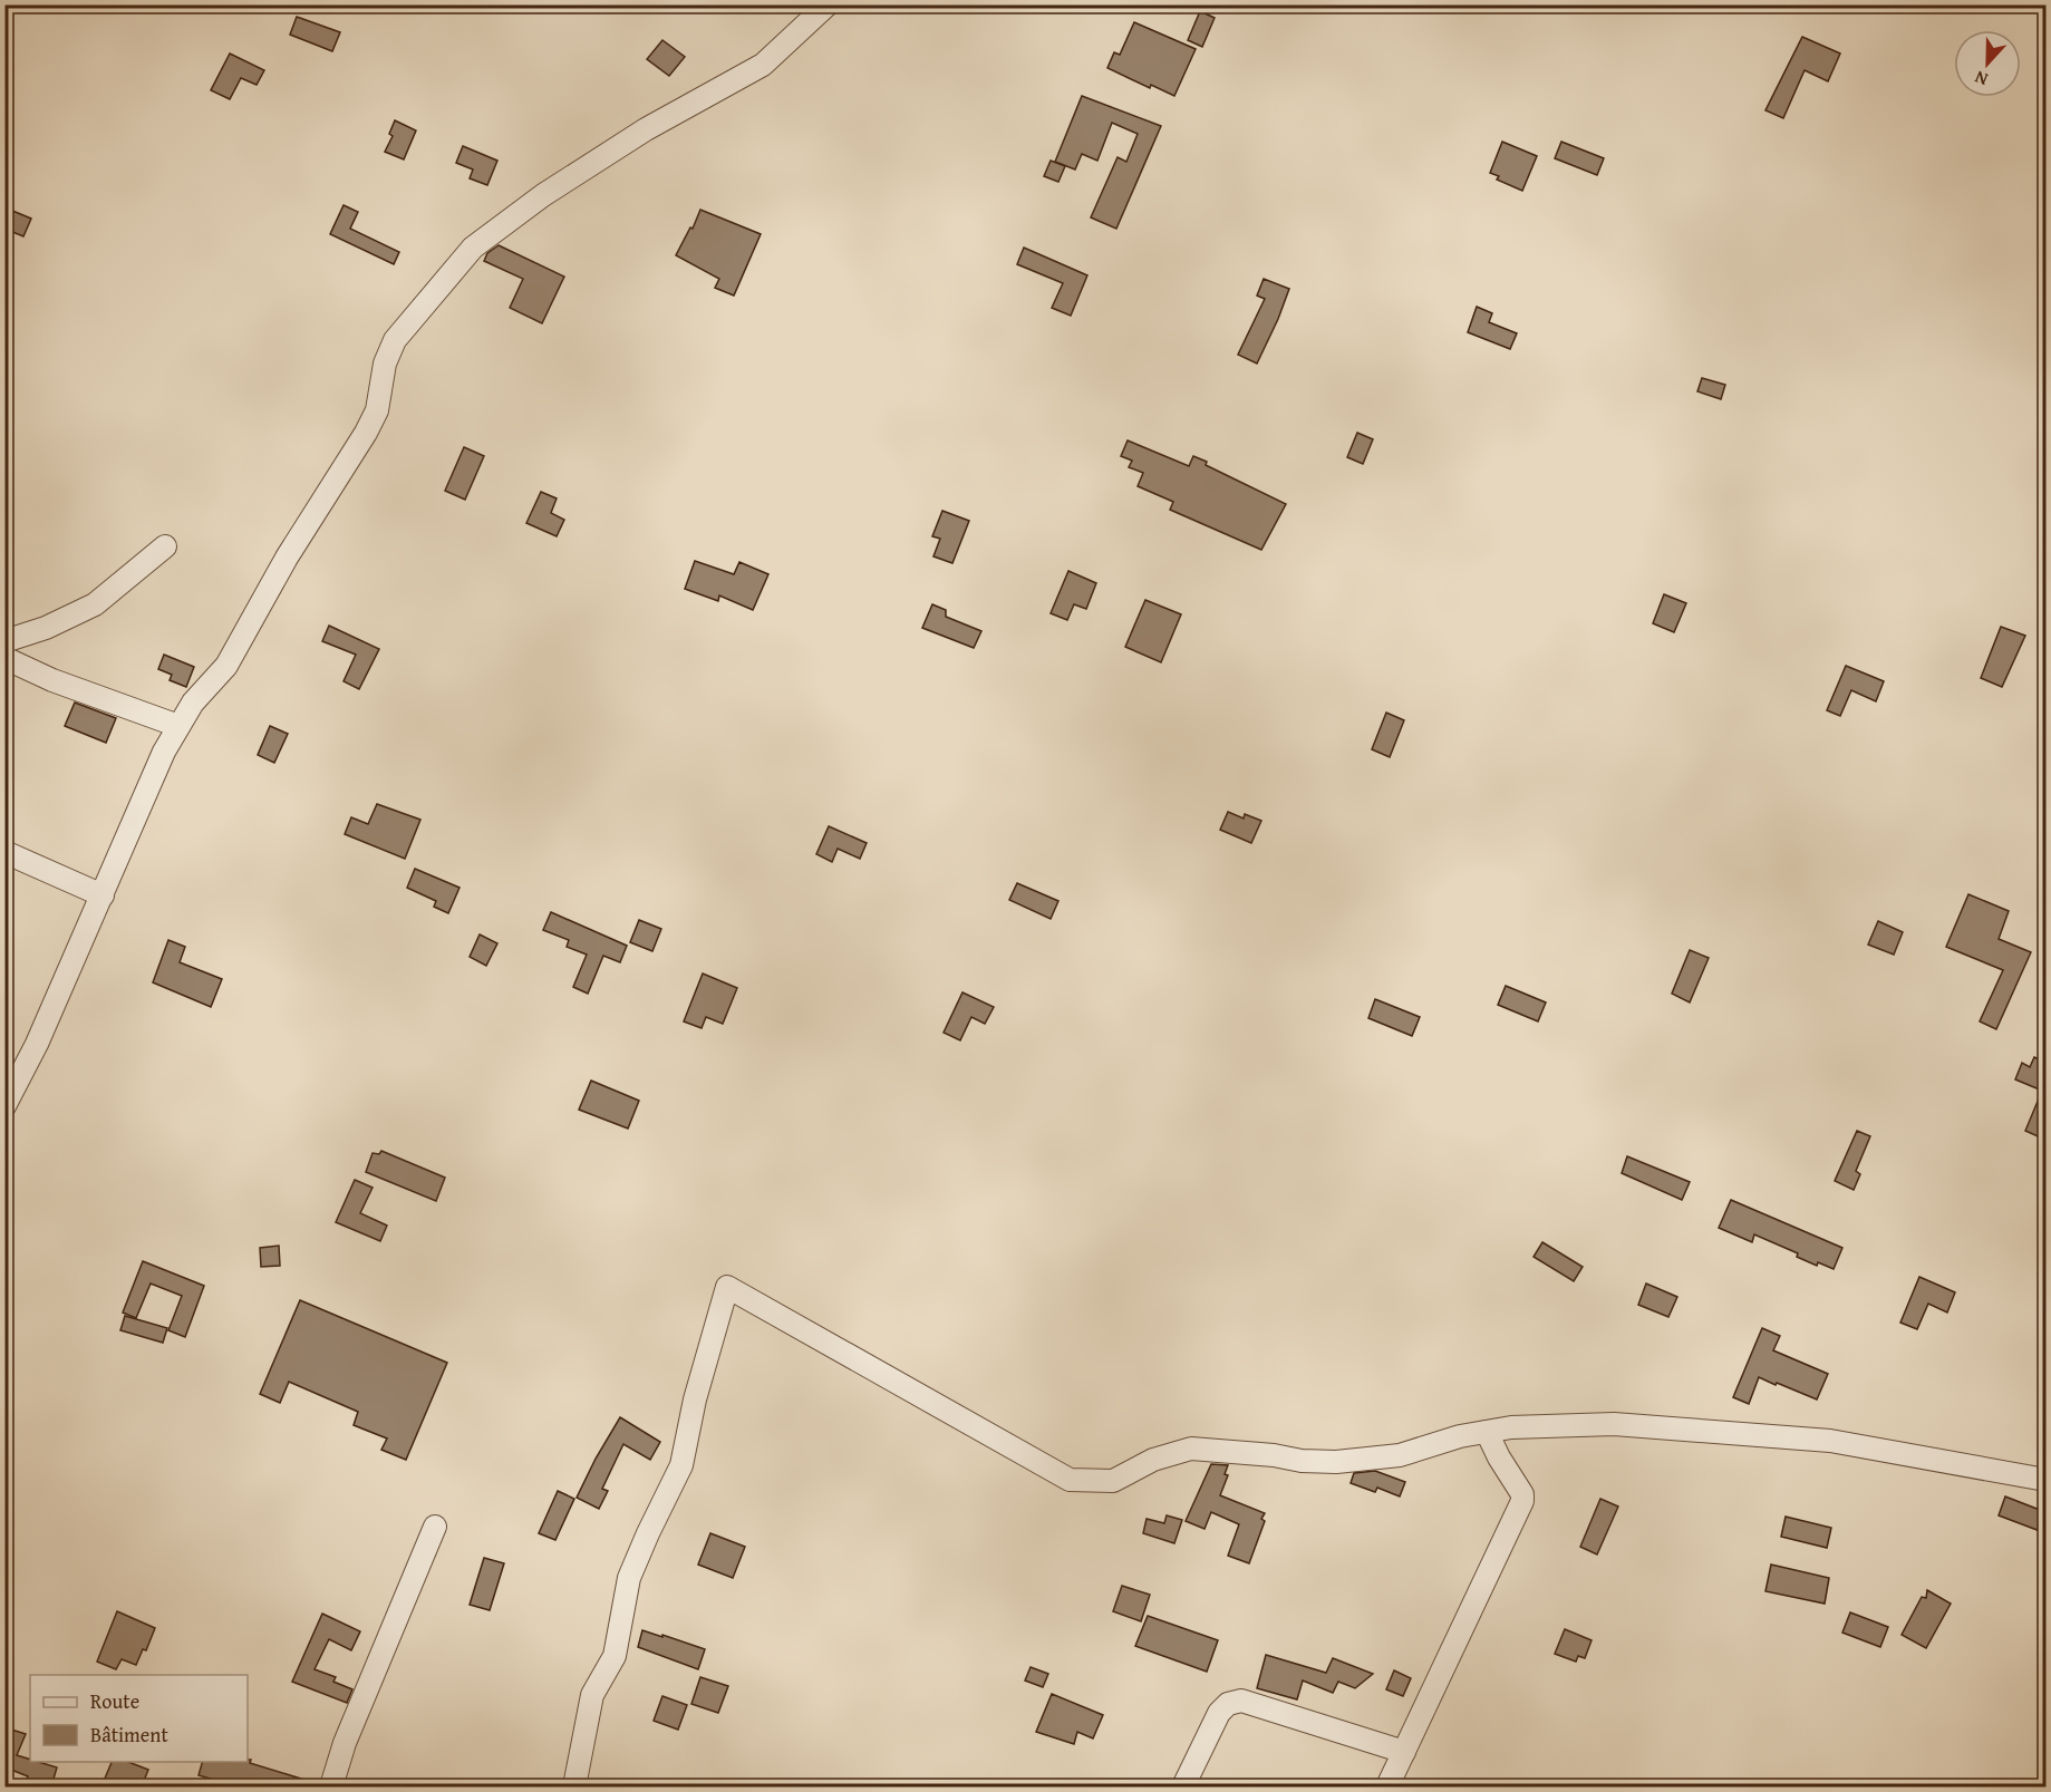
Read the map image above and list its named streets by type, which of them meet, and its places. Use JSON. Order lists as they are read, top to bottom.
{
  "legend": ["Route", "Bâtiment"],
  "north": "bottom"
}
